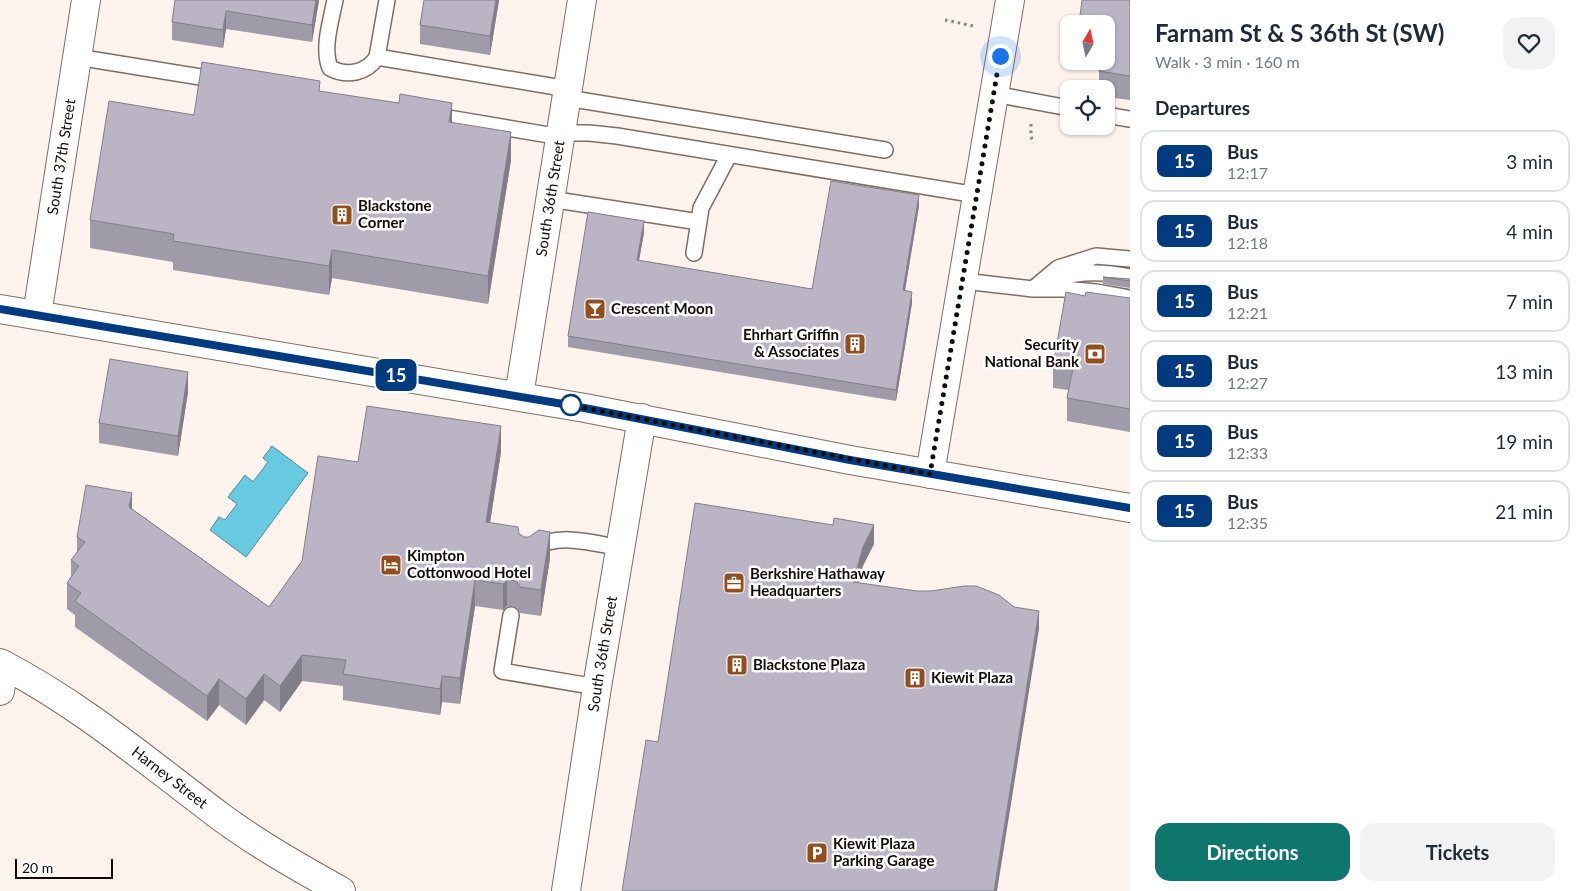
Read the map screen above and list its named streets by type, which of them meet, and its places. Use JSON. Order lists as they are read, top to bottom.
{
  "streets": {
    "street": ["South 37th Street", "South 36th Street", "Harney Street"]
  },
  "places": {
    "building": [
      "Blackstone Corner",
      "Ehrhart Griffin & Associates",
      "Blackstone Plaza",
      "Kiewit Plaza"
    ],
    "bar": ["Crescent Moon"],
    "bank": ["Security National Bank"],
    "hotel": ["Kimpton Cottonwood Hotel"],
    "office": ["Berkshire Hathaway Headquarters"],
    "parking": ["Kiewit Plaza Parking Garage"]
  },
  "lines": ["bus line 15"],
  "scale_bar": "20 m",
  "north": "top",
  "page": {
    "on_map": "15",
    "heading": [
      ["Farnam St & S 36th St (SW)", "Walk · 3 min · 160 m"],
      "Departures"
    ],
    "list": [
      {
        "mark": "15",
        "name": "Bus",
        "note": "12:17",
        "value": "3 min"
      },
      {
        "mark": "15",
        "name": "Bus",
        "note": "12:18",
        "value": "4 min"
      },
      {
        "mark": "15",
        "name": "Bus",
        "note": "12:21",
        "value": "7 min"
      },
      {
        "mark": "15",
        "name": "Bus",
        "note": "12:27",
        "value": "13 min"
      },
      {
        "mark": "15",
        "name": "Bus",
        "note": "12:33",
        "value": "19 min"
      },
      {
        "mark": "15",
        "name": "Bus",
        "note": "12:35",
        "value": "21 min"
      }
    ],
    "buttons": ["Directions", "Tickets"],
    "scale": "20 m"
  }
}
